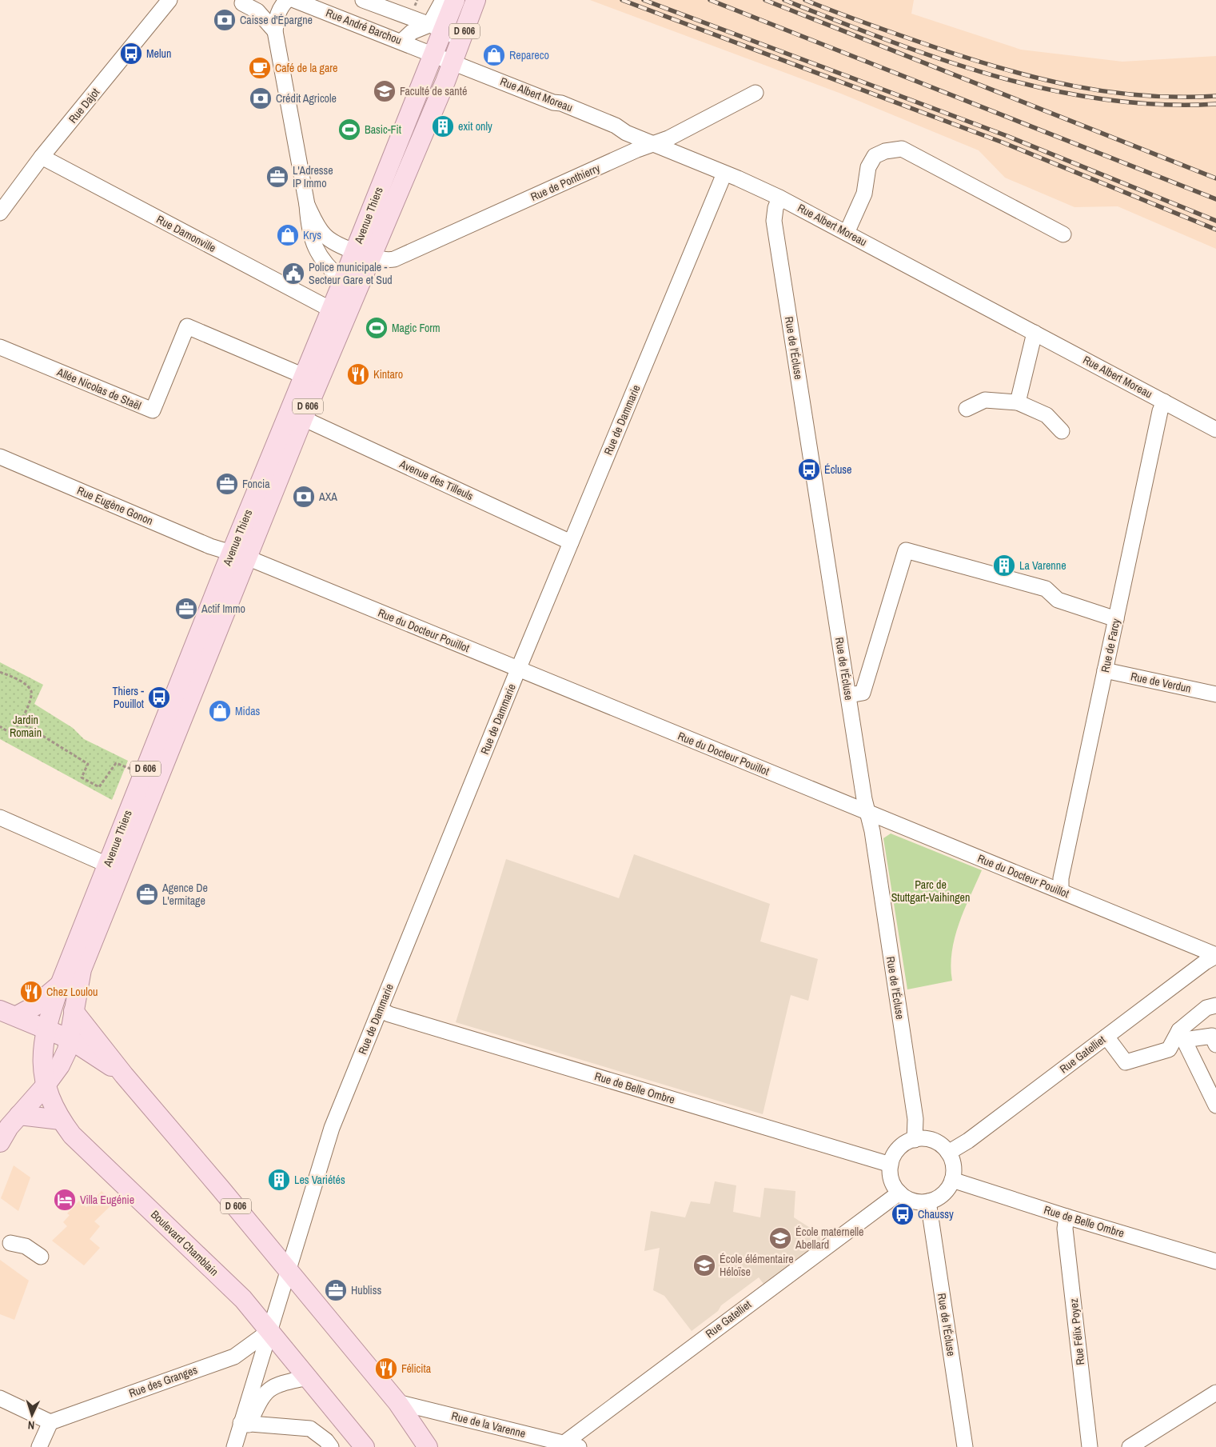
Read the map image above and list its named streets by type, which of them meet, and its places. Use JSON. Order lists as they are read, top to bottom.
{
  "streets": {
    "main road": ["D 606", "Avenue Thiers", "Boulevard Chamblain"],
    "street": [
      "Rue André Barchou",
      "Rue Albert Moreau",
      "Rue Dajot",
      "Rue de Ponthierry",
      "Rue Damonville",
      "Rue de l'Écluse",
      "Allée Nicolas de Staël",
      "Rue de Dammarie",
      "Avenue des Tilleuls",
      "Rue Eugène Gonon",
      "Rue du Docteur Pouillot",
      "Rue de Farcy",
      "Rue de Verdun",
      "Rue Gatelliet",
      "Rue de Belle Ombre",
      "Rue Félix Poyez",
      "Rue des Granges",
      "Rue de la Varenne"
    ]
  },
  "crossings": [
    ["Rue André Barchou", "Rue Albert Moreau"],
    ["Rue André Barchou", "Avenue Thiers"],
    ["D 606", "Avenue Thiers"],
    ["D 606", "Rue de Dammarie"],
    ["D 606", "Rue de la Varenne"],
    ["Rue Albert Moreau", "Rue de Ponthierry"],
    ["Rue Albert Moreau", "Avenue Thiers"],
    ["Rue Albert Moreau", "Rue de l'Écluse"],
    ["Rue Albert Moreau", "Rue de Dammarie"],
    ["Rue Albert Moreau", "Rue de Farcy"],
    ["Rue Dajot", "Rue Damonville"],
    ["Rue de Ponthierry", "Avenue Thiers"],
    ["Avenue Thiers", "Rue Damonville"],
    ["Avenue Thiers", "Allée Nicolas de Staël"],
    ["Avenue Thiers", "Avenue des Tilleuls"],
    ["Avenue Thiers", "Rue Eugène Gonon"],
    ["Avenue Thiers", "Rue du Docteur Pouillot"],
    ["Avenue Thiers", "Boulevard Chamblain"],
    ["Rue de l'Écluse", "Rue du Docteur Pouillot"],
    ["Rue de l'Écluse", "Rue Gatelliet"],
    ["Rue de l'Écluse", "Rue de Belle Ombre"],
    ["Rue de Dammarie", "Avenue des Tilleuls"],
    ["Rue de Dammarie", "Rue du Docteur Pouillot"],
    ["Rue de Dammarie", "Rue de Belle Ombre"],
    ["Rue Eugène Gonon", "Rue du Docteur Pouillot"],
    ["Rue du Docteur Pouillot", "Rue de Farcy"],
    ["Rue du Docteur Pouillot", "Rue Gatelliet"],
    ["Rue de Farcy", "Rue de Verdun"],
    ["Rue Gatelliet", "Rue de Belle Ombre"],
    ["Rue Gatelliet", "Rue de la Varenne"],
    ["Rue de Belle Ombre", "Rue Félix Poyez"],
    ["Boulevard Chamblain", "Rue des Granges"]
  ],
  "parks": ["Jardin Romain", "Parc de Stuttgart-Vaihingen"],
  "places": {
    "bank": ["Caisse d'Épargne", "Crédit Agricole", "AXA"],
    "bus stop": [
      "Melun",
      "Écluse",
      "Thiers - Pouillot",
      "Chaussy"
    ],
    "shop": ["Repareco", "Krys", "Midas"],
    "cafe": ["Café de la gare"],
    "school or university": ["Faculté de santé", "École maternelle Abellard", "École élémentaire Héloïse"],
    "building": ["exit only", "La Varenne", "Les Variétés"],
    "sports": ["Basic-Fit", "Magic Form"],
    "office": [
      "L'Adresse IP Immo",
      "Foncia",
      "Actif Immo",
      "Agence De L'ermitage",
      "Hubliss"
    ],
    "public building": ["Police municipale - Secteur Gare et Sud"],
    "restaurant": ["Kintaro", "Chez Loulou", "Félicita"],
    "hotel": ["Villa Eugénie"]
  },
  "north": "bottom"
}
